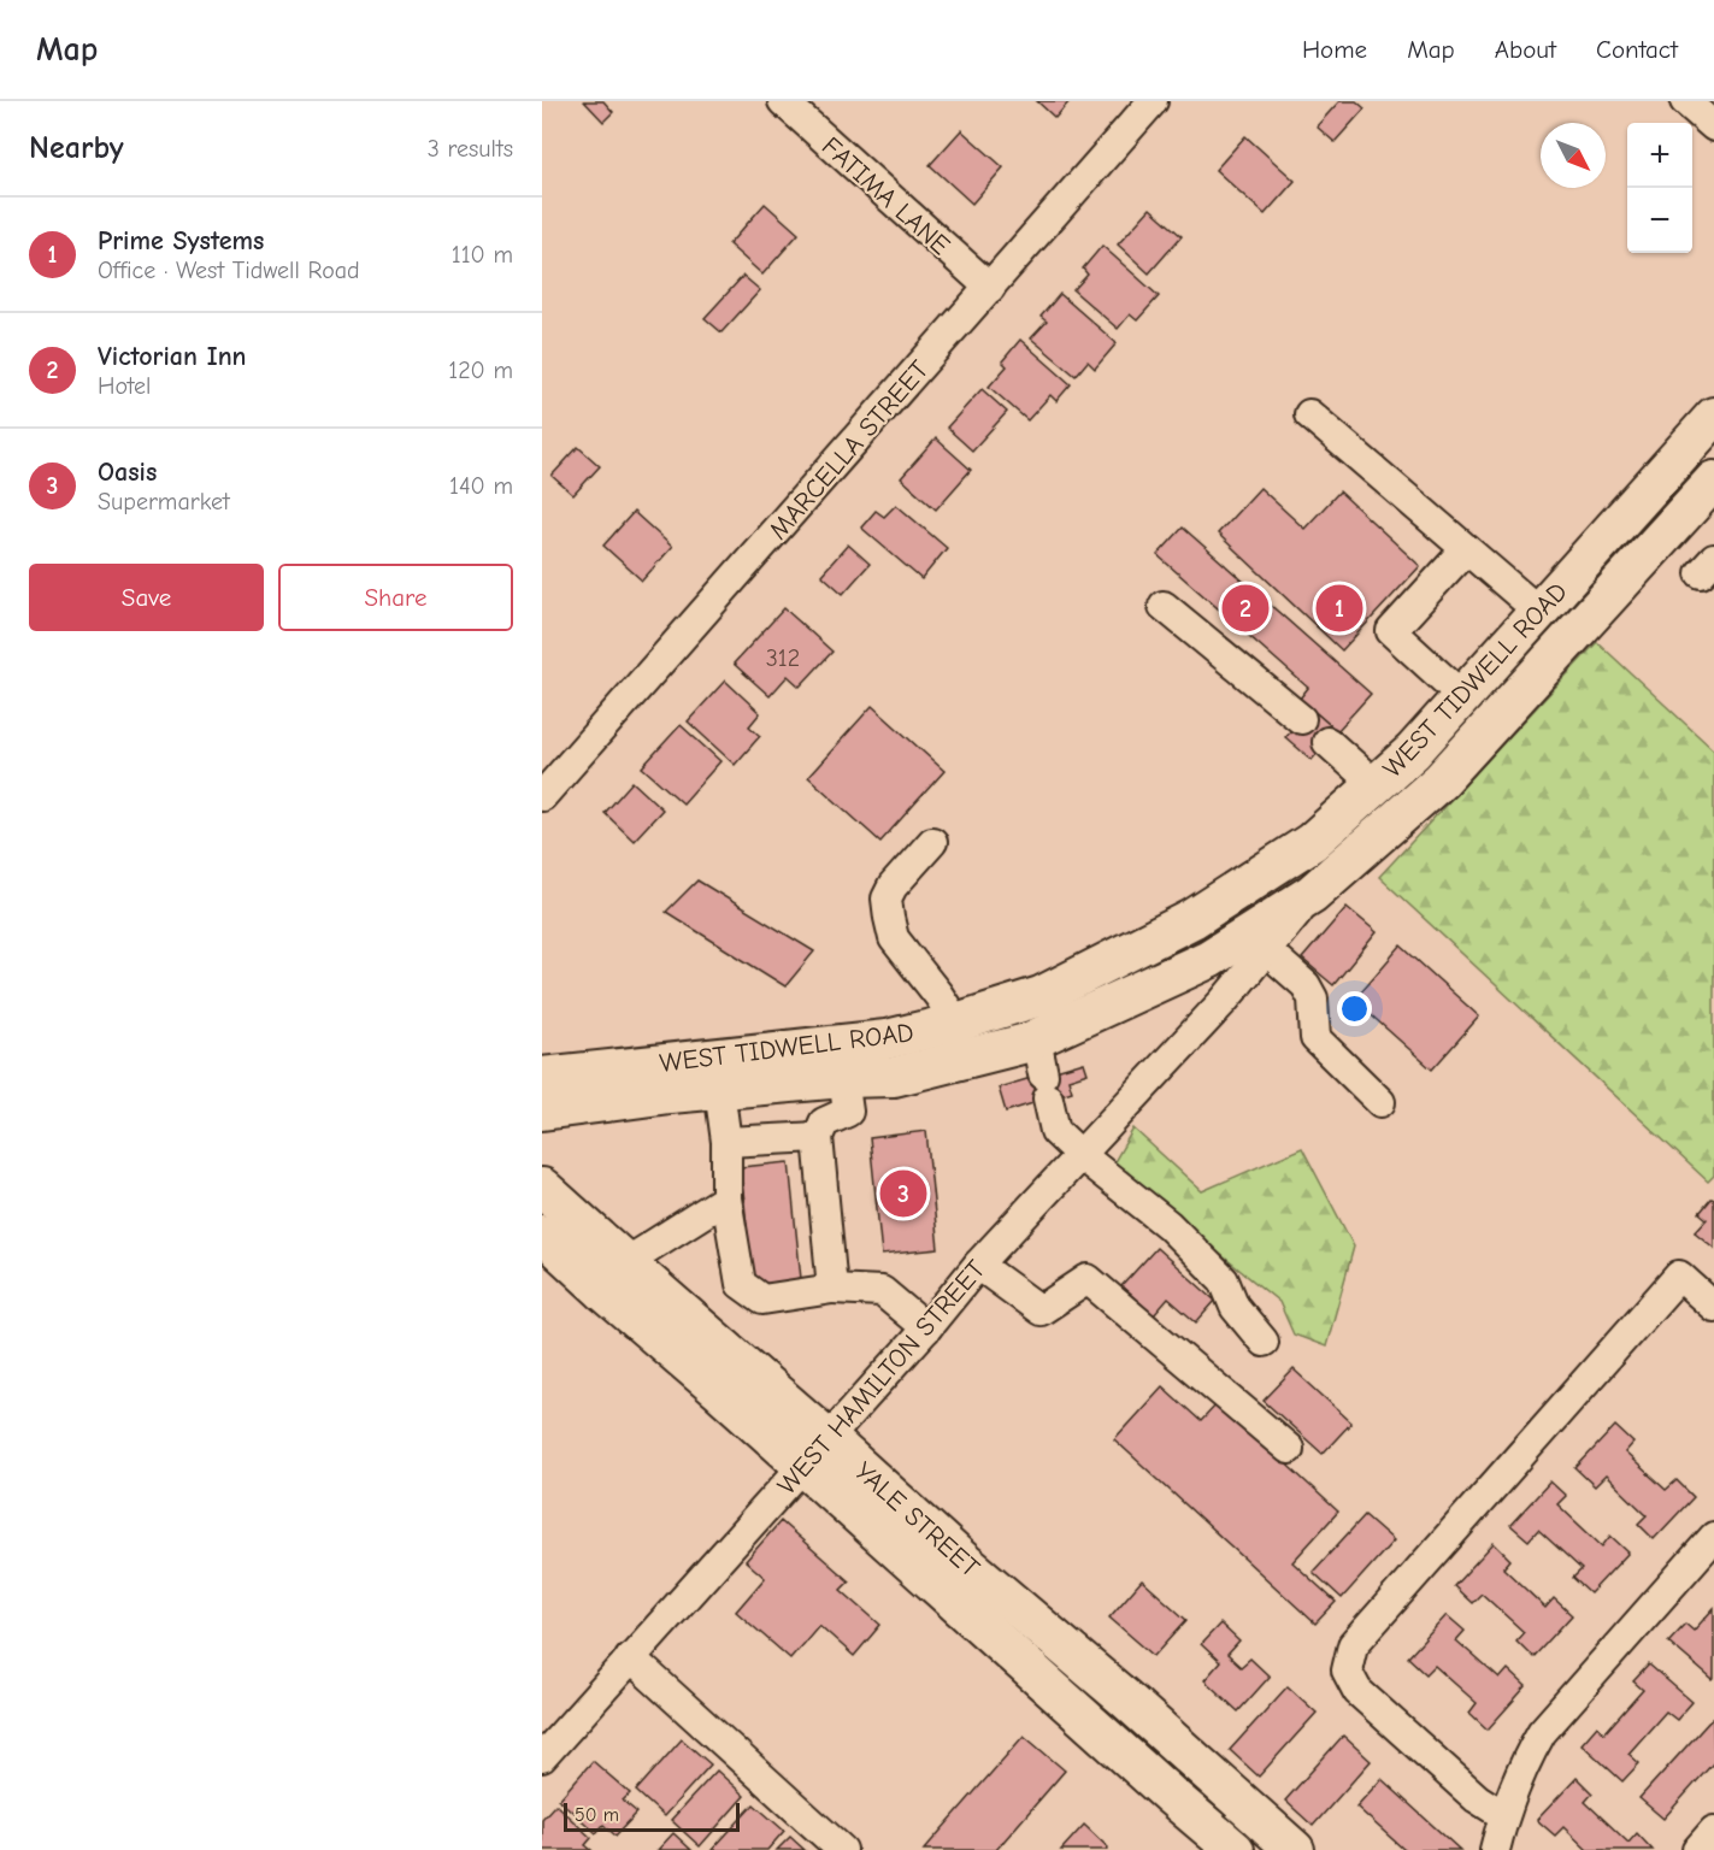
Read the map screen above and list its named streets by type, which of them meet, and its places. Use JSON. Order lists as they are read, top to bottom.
{
  "streets": {
    "main road": ["WEST TIDWELL ROAD", "YALE STREET"],
    "street": ["FATIMA LANE", "MARCELLA STREET", "WEST HAMILTON STREET"]
  },
  "crossings": [
    ["FATIMA LANE", "MARCELLA STREET"],
    ["WEST TIDWELL ROAD", "WEST HAMILTON STREET"],
    ["WEST HAMILTON STREET", "YALE STREET"]
  ],
  "house_numbers": ["312"],
  "scale_bar": "50 m",
  "north": "bottom right",
  "page": {
    "header": "Map",
    "nav": [
      "Home",
      "Map",
      "About",
      "Contact"
    ],
    "heading": ["Nearby", "3 results"],
    "map_buttons": ["+", "−"],
    "list": [
      {
        "mark": "1",
        "name": "Prime Systems",
        "note": "Office · West Tidwell Road",
        "value": "110 m"
      },
      {
        "mark": "2",
        "name": "Victorian Inn",
        "note": "Hotel",
        "value": "120 m"
      },
      {
        "mark": "3",
        "name": "Oasis",
        "note": "Supermarket",
        "value": "140 m"
      }
    ],
    "buttons": ["Save", "Share"],
    "pins": ["1", "2", "3"],
    "scale": "50 m"
  }
}
